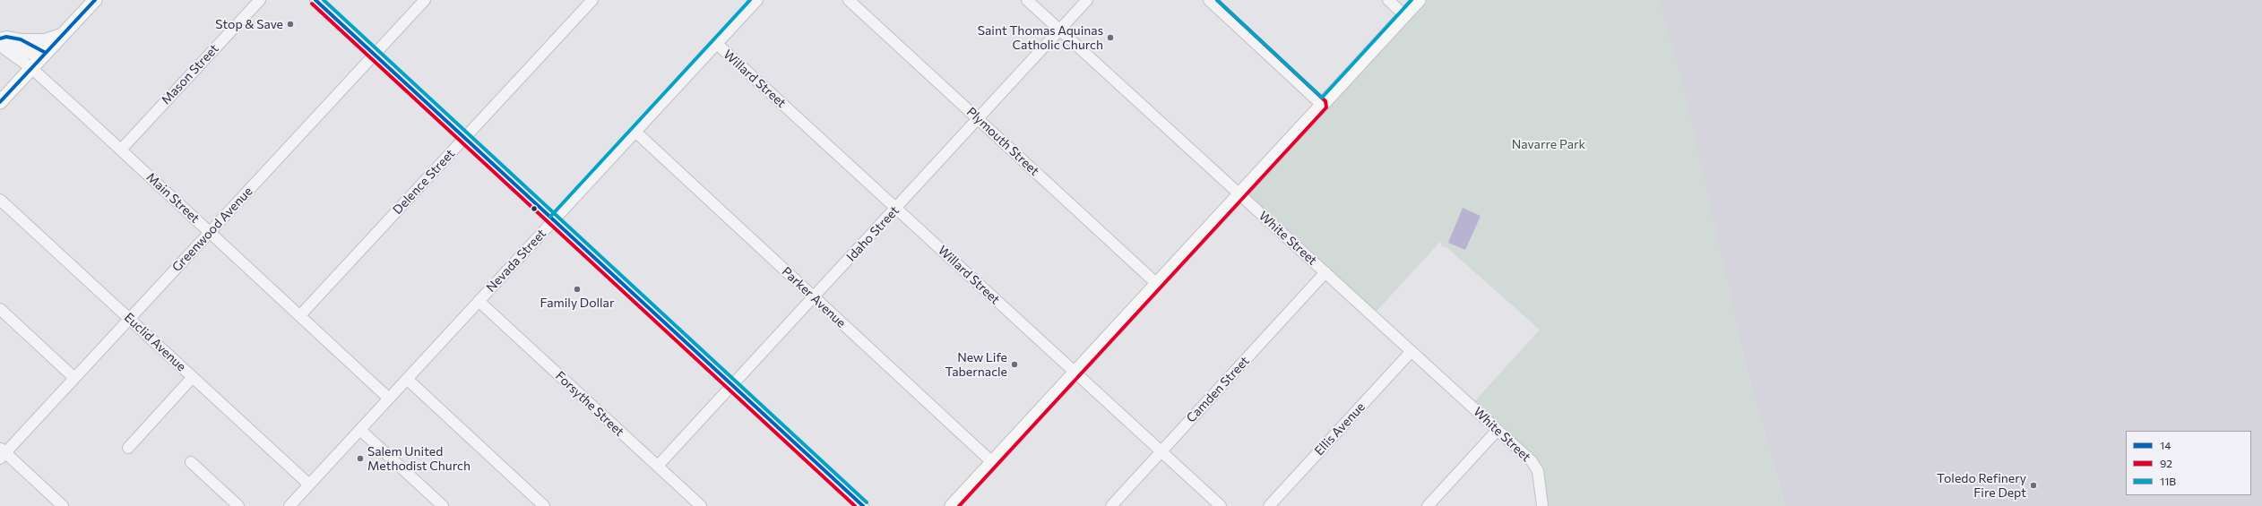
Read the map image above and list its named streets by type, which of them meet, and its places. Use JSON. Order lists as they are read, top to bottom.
{
  "streets": {
    "street": [
      "Mason Street",
      "Willard Street",
      "Plymouth Street",
      "Delence Street",
      "Main Street",
      "Greenwood Avenue",
      "Idaho Street",
      "White Street",
      "Nevada Street",
      "Parker Avenue",
      "Euclid Avenue",
      "Camden Street",
      "Forsythe Street",
      "Ellis Avenue"
    ]
  },
  "crossings": [
    ["Mason Street", "Main Street"],
    ["Willard Street", "Idaho Street"],
    ["Willard Street", "Nevada Street"],
    ["Willard Street", "Camden Street"],
    ["Plymouth Street", "Idaho Street"],
    ["Delence Street", "Main Street"],
    ["Main Street", "Greenwood Avenue"],
    ["Main Street", "Nevada Street"],
    ["Greenwood Avenue", "Euclid Avenue"],
    ["Idaho Street", "White Street"],
    ["Idaho Street", "Parker Avenue"],
    ["Idaho Street", "Forsythe Street"],
    ["White Street", "Camden Street"],
    ["White Street", "Ellis Avenue"],
    ["Nevada Street", "Parker Avenue"],
    ["Nevada Street", "Euclid Avenue"],
    ["Nevada Street", "Forsythe Street"]
  ],
  "parks": ["Navarre Park"],
  "places": [
    "Stop & Save",
    "Saint Thomas Aquinas Catholic Church",
    "Family Dollar",
    "New Life Tabernacle",
    "Salem United Methodist Church",
    "Toledo Refinery Fire Dept"
  ],
  "lines": ["transit line 14", "transit line 92", "transit line 11B"],
  "legend": ["14", "92", "11B"]
}
